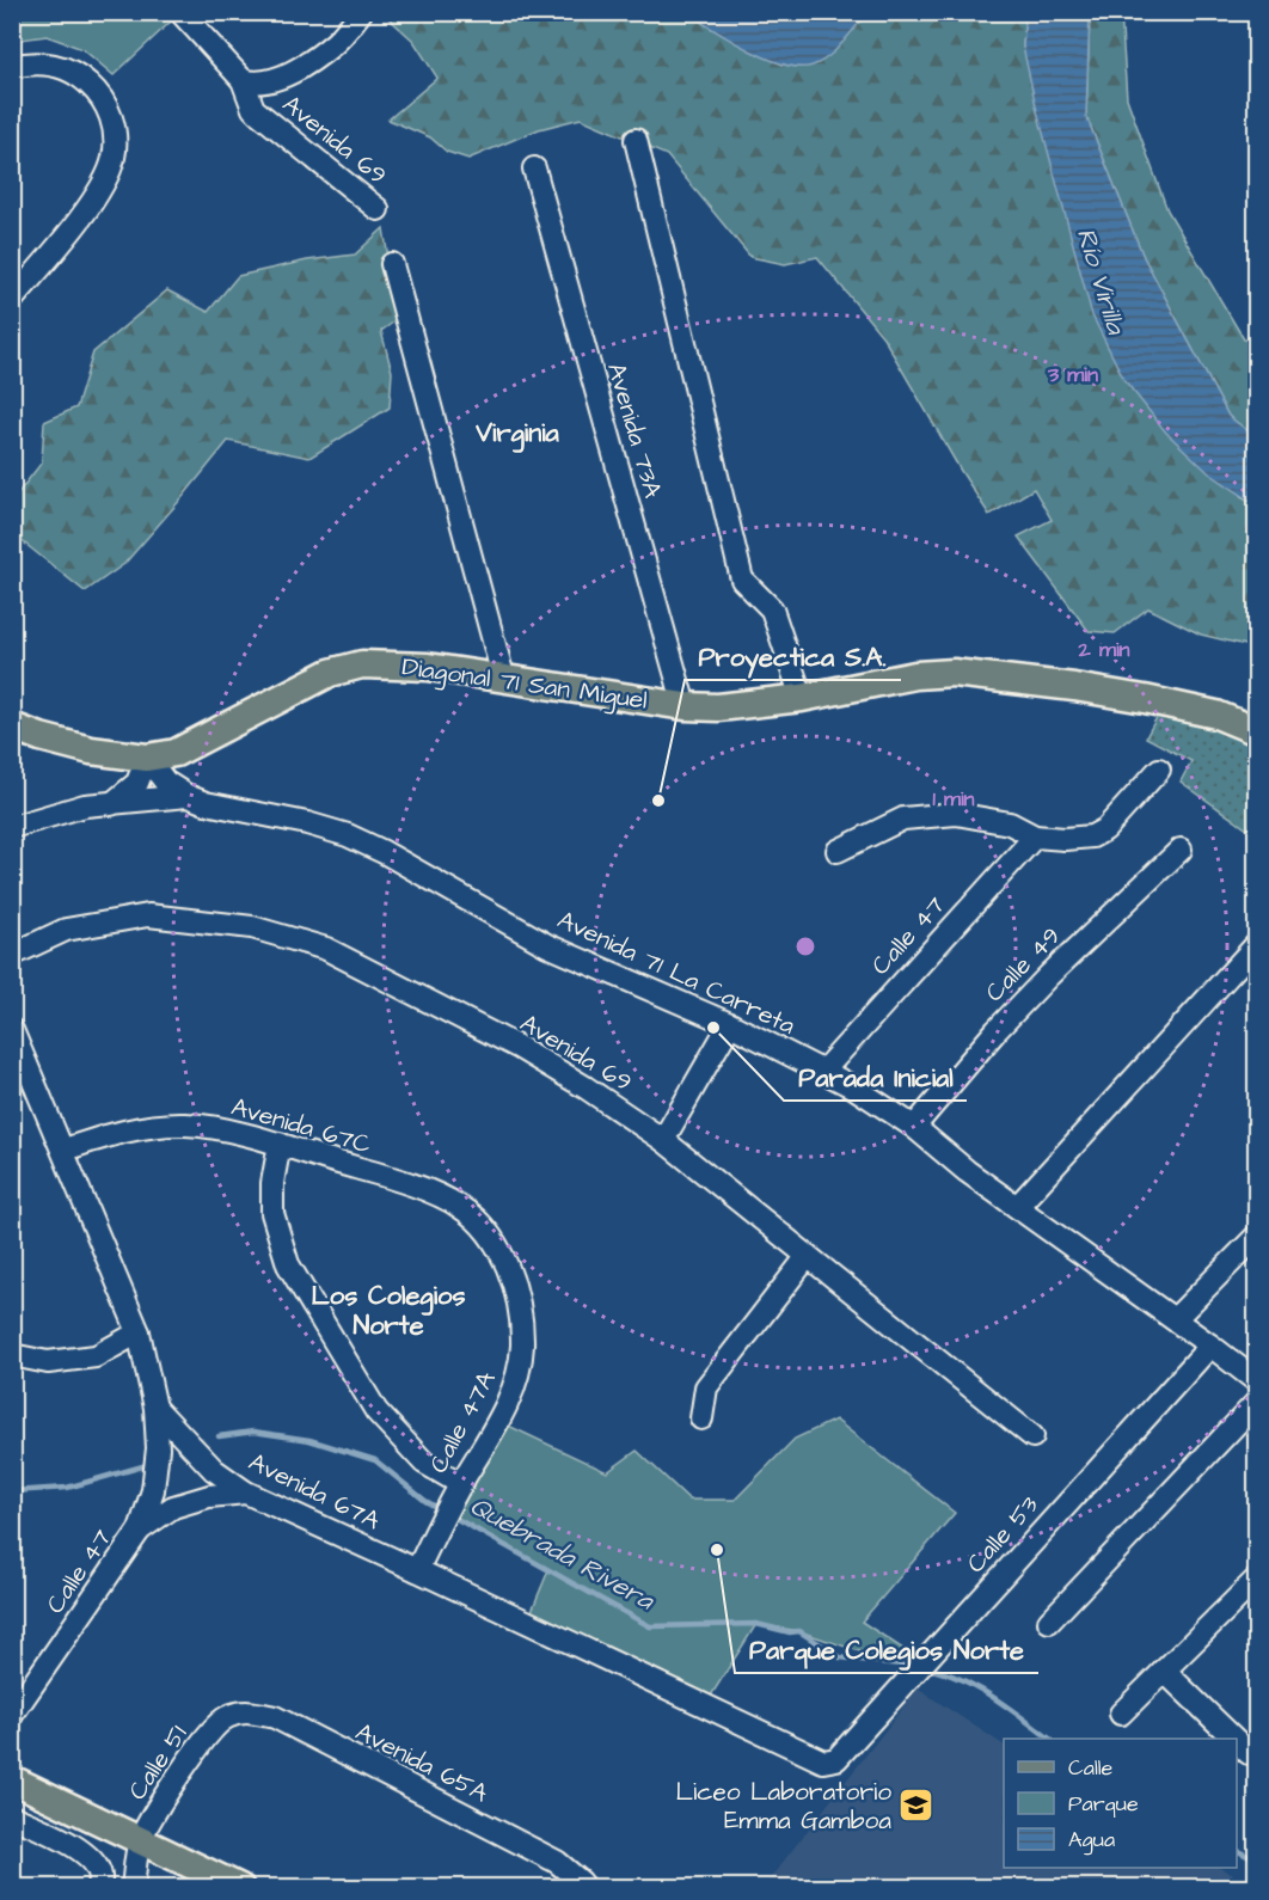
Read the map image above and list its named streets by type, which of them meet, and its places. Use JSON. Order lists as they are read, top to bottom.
{
  "streets": {
    "main road": ["Diagonal 71 San Miguel"],
    "street": [
      "Avenida 69",
      "Avenida 73A",
      "Calle 47",
      "Calle 49",
      "Avenida 71 La Carreta",
      "Avenida 67C",
      "Calle 47A",
      "Avenida 67A",
      "Calle 53",
      "Calle 51",
      "Avenida 65A"
    ]
  },
  "crossings": [
    ["Avenida 73A", "Diagonal 71 San Miguel"],
    ["Diagonal 71 San Miguel", "Avenida 71 La Carreta"],
    ["Calle 47", "Avenida 71 La Carreta"],
    ["Calle 47", "Avenida 67A"],
    ["Calle 49", "Avenida 71 La Carreta"],
    ["Avenida 71 La Carreta", "Calle 53"],
    ["Avenida 67C", "Calle 47A"],
    ["Calle 47A", "Avenida 67A"],
    ["Avenida 67A", "Calle 53"],
    ["Calle 51", "Avenida 65A"]
  ],
  "districts": ["Virginia", "Los Colegios Norte"],
  "water": ["Río Virilla", "Quebrada Rivera"],
  "places": {
    "other": ["Proyectica S.A.", "Parada Inicial", "Parque Colegios Norte"],
    "school or university": ["Liceo Laboratorio Emma Gamboa"]
  },
  "legend": ["Calle", "Parque", "Agua"],
  "rings": ["3 min", "2 min", "1 min"]
}
